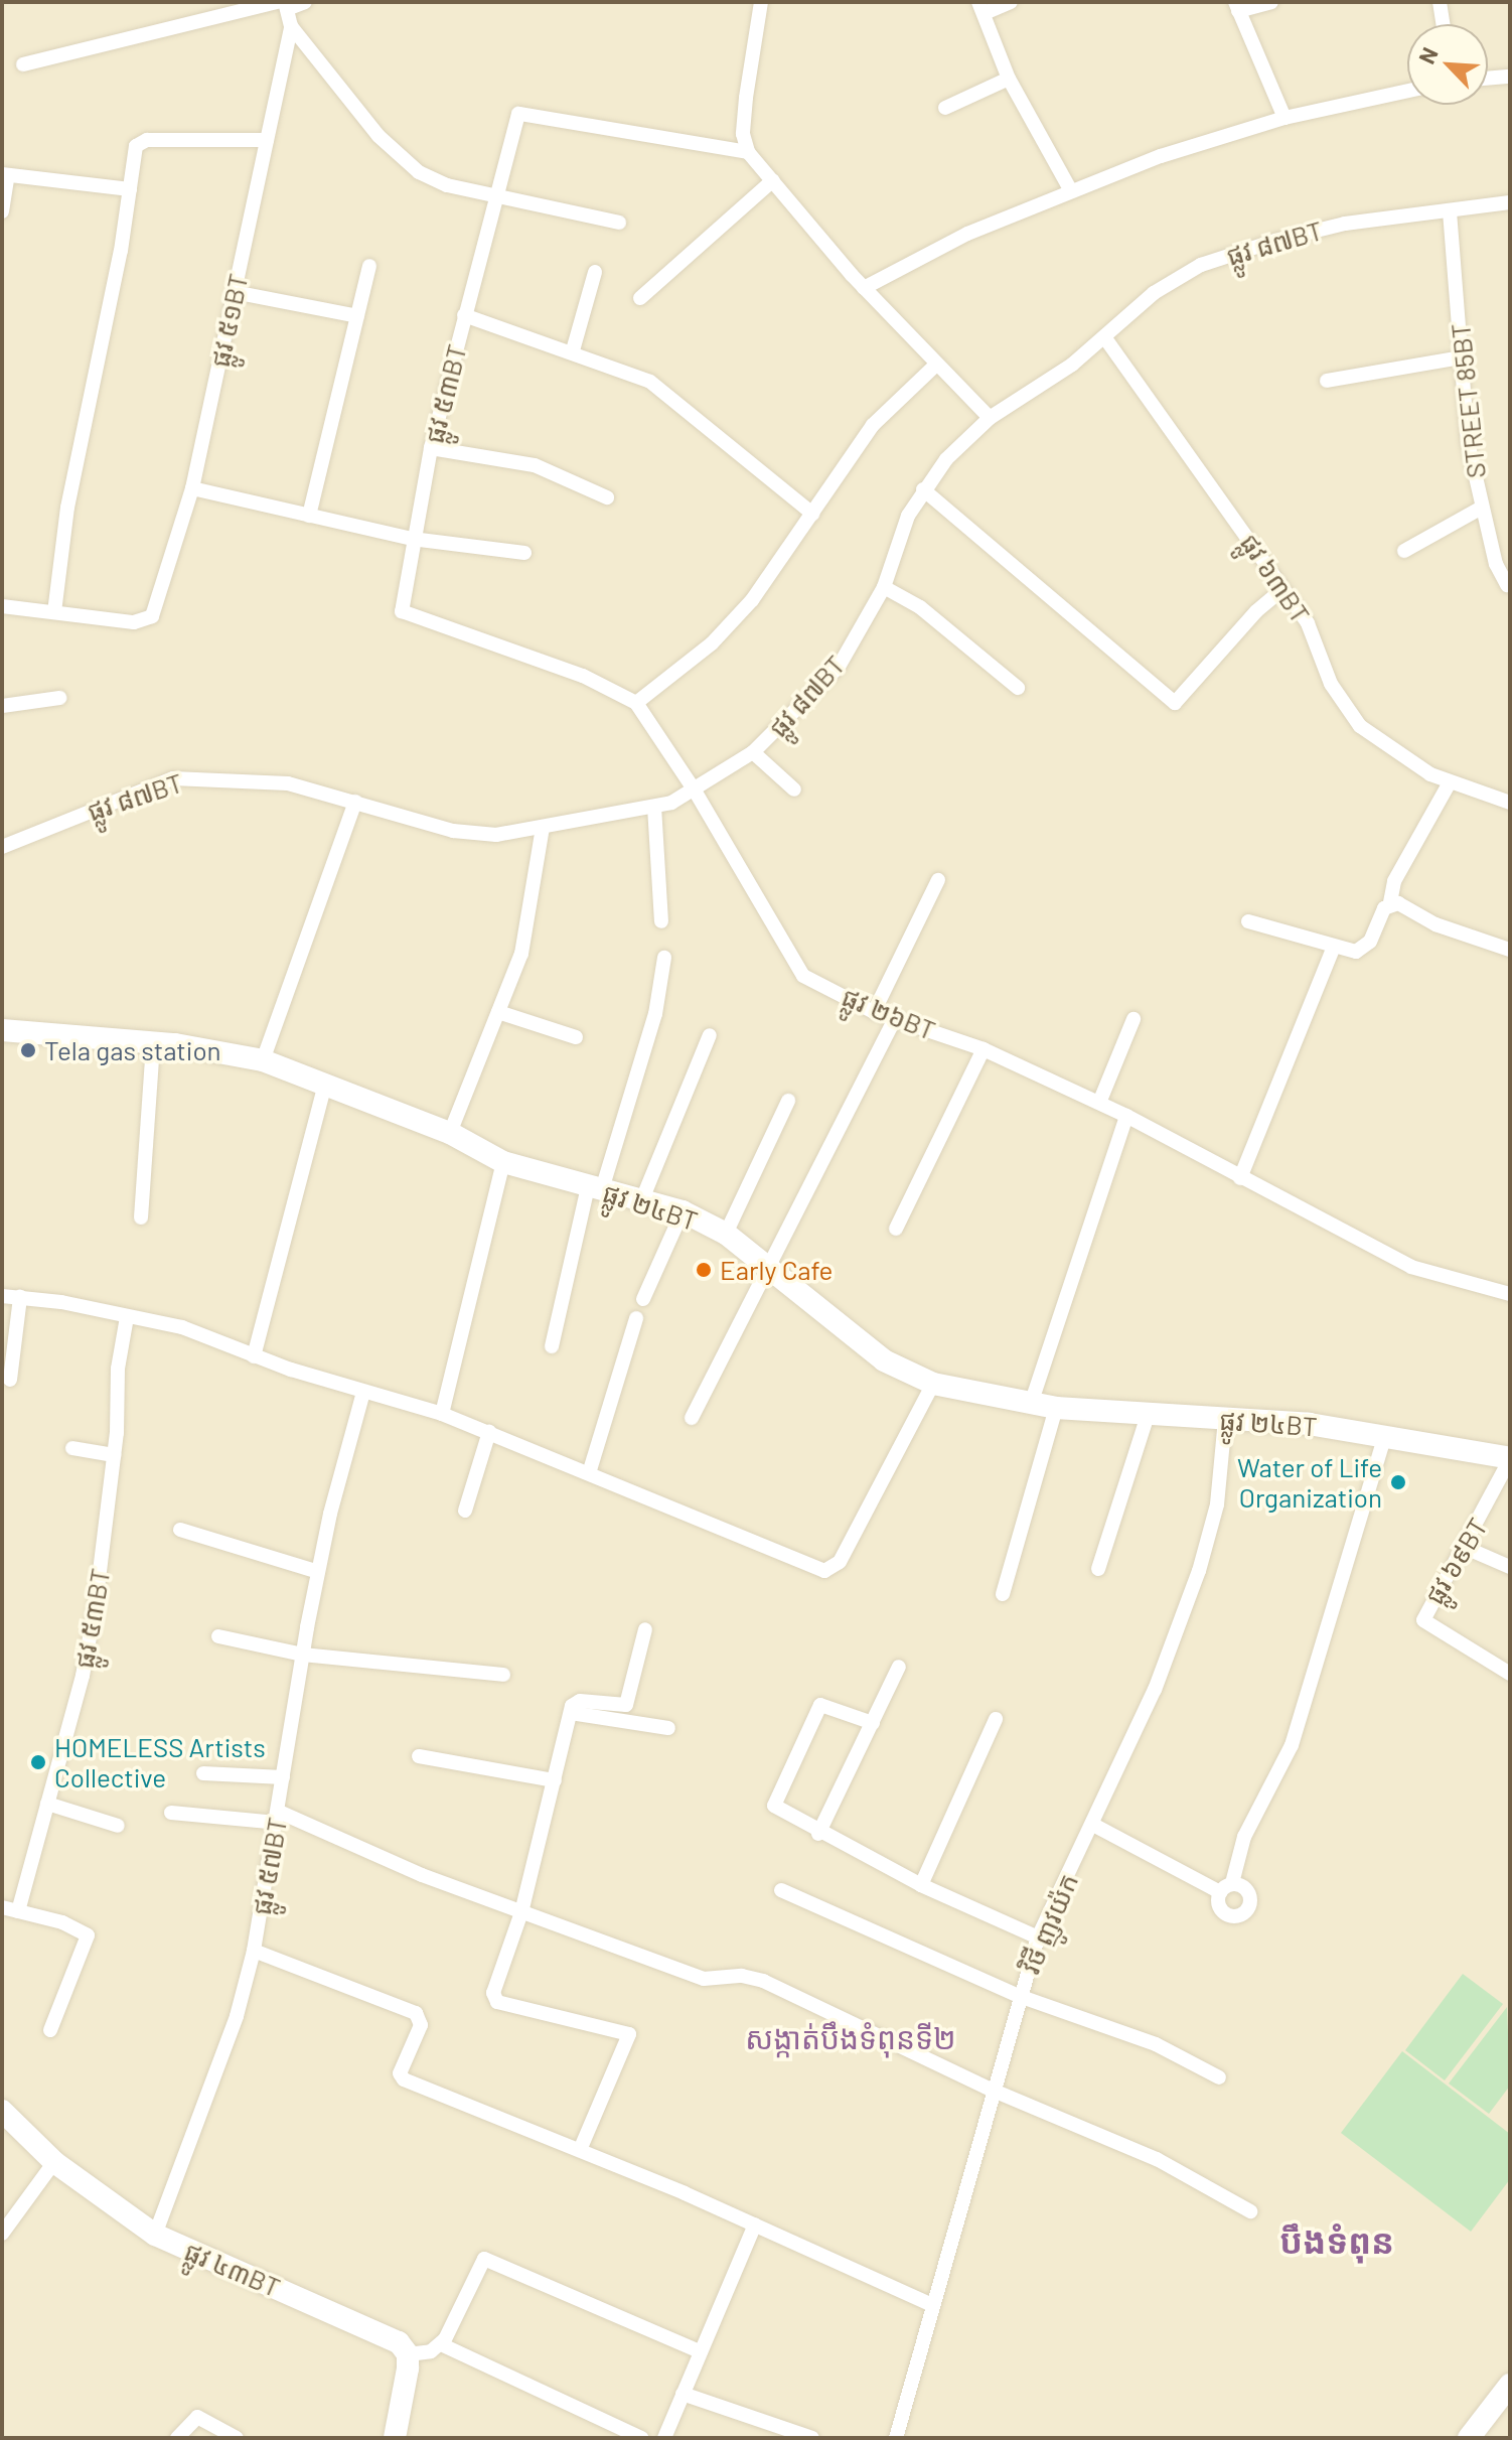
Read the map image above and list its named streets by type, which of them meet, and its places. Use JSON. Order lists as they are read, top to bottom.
{
  "streets": {
    "street": [
      "ផ្លូវ ៨៧BT",
      "ផ្លូវ ៥១BT",
      "ផ្លូវ ៥៣BT",
      "STREET 85BT",
      "ផ្លូវ ៦៣BT",
      "ផ្លូវ ២៦BT",
      "ផ្លូវ ២៤BT",
      "ផ្លូវ ៦៩BT",
      "ផ្លូវ ៥៧BT",
      "វិថី ញូវយ៉ក",
      "ផ្លូវ ៤៣BT"
    ]
  },
  "crossings": [
    ["ផ្លូវ ៨៧BT", "STREET 85BT"],
    ["ផ្លូវ ៨៧BT", "ផ្លូវ ៦៣BT"],
    ["ផ្លូវ ៨៧BT", "ផ្លូវ ២៦BT"],
    ["ផ្លូវ ៥៣BT", "ផ្លូវ ២៦BT"],
    ["ផ្លូវ ២៤BT", "ផ្លូវ ៦៩BT"],
    ["ផ្លូវ ២៤BT", "វិថី ញូវយ៉ក"],
    ["ផ្លូវ ៥៧BT", "ផ្លូវ ៤៣BT"]
  ],
  "districts": ["សង្កាត់បឹងទំពុនទី២", "បឹងទំពុន"],
  "places": [
    "Tela gas station",
    "Early Cafe",
    "Water of Life Organization",
    "HOMELESS Artists Collective"
  ],
  "north": "top left"
}
